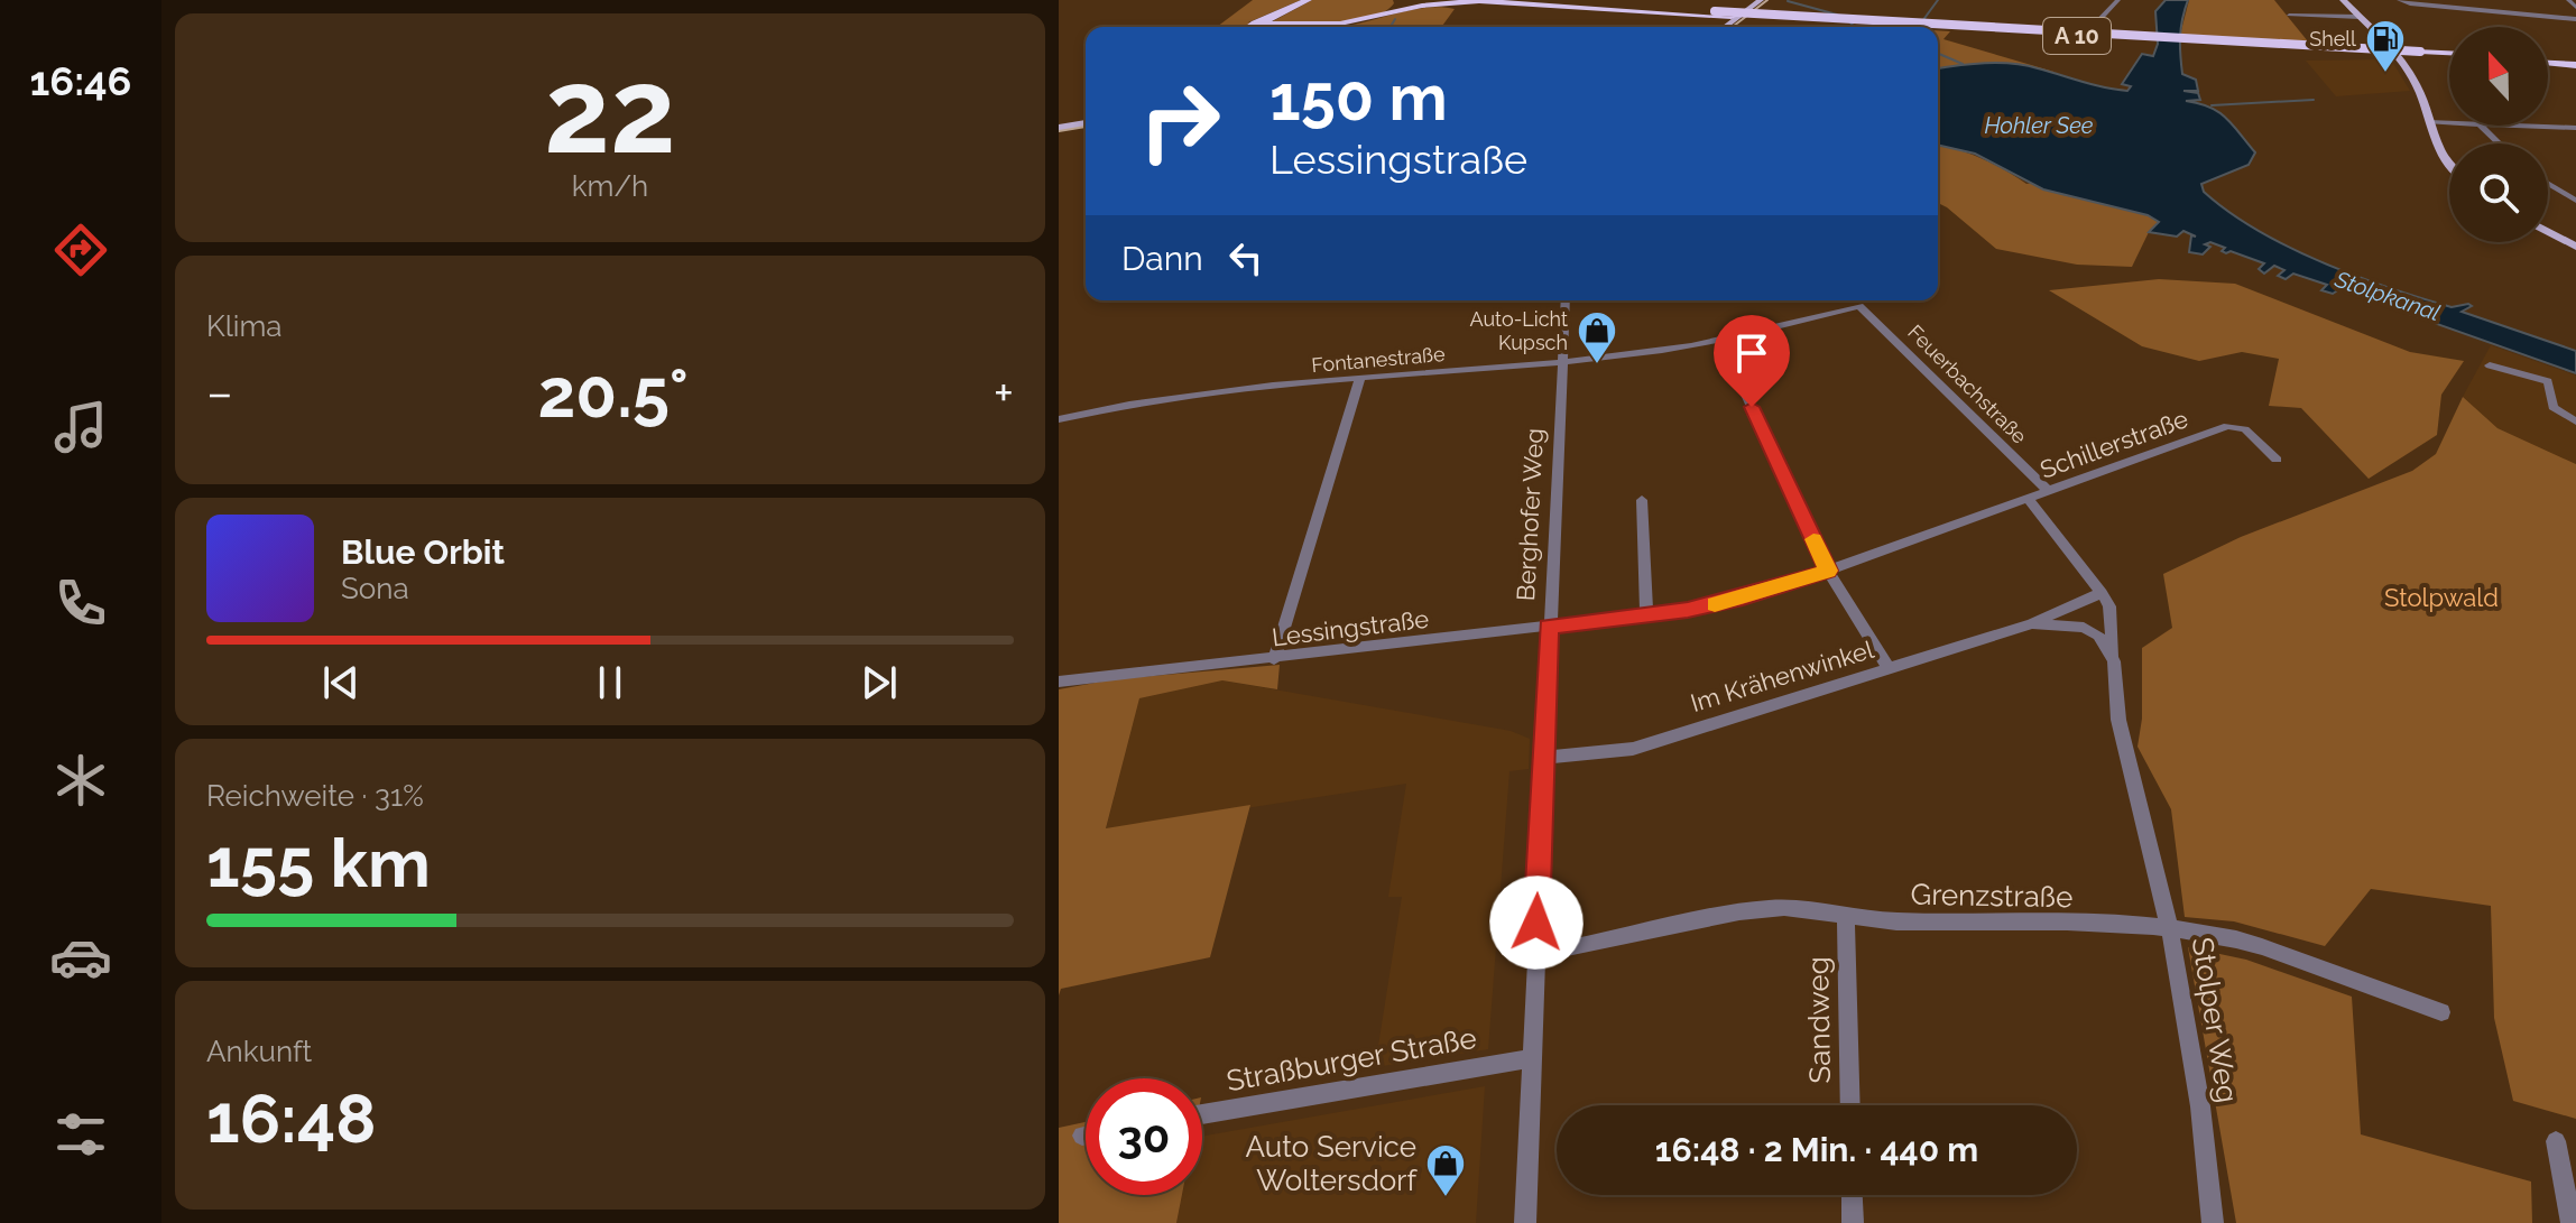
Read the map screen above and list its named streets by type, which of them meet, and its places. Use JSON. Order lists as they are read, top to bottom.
{
  "streets": {
    "highway": ["A 10"],
    "street": [
      "Fontanestraße",
      "Feuerbachstraße",
      "Schillerstraße",
      "Berghofer Weg",
      "Lessingstraße",
      "Im Krähenwinkel",
      "Grenzstraße",
      "Sandweg",
      "Stolper Weg",
      "Straßburger Straße"
    ]
  },
  "crossings": [
    ["Fontanestraße", "Feuerbachstraße"],
    ["Fontanestraße", "Berghofer Weg"],
    ["Feuerbachstraße", "Schillerstraße"],
    ["Schillerstraße", "Lessingstraße"],
    ["Schillerstraße", "Im Krähenwinkel"],
    ["Berghofer Weg", "Lessingstraße"],
    ["Berghofer Weg", "Im Krähenwinkel"],
    ["Berghofer Weg", "Grenzstraße"],
    ["Berghofer Weg", "Straßburger Straße"],
    ["Im Krähenwinkel", "Stolper Weg"],
    ["Grenzstraße", "Sandweg"],
    ["Grenzstraße", "Stolper Weg"]
  ],
  "water": ["Hohler See", "Stolpkanal"],
  "parks": ["Stolpwald"],
  "places": {
    "fuel station": ["Shell"],
    "shop": ["Auto-Licht Kupsch", "Auto Service Woltersdorf"]
  },
  "north": "top",
  "page": {
    "tabs": "16:46",
    "tile": [
      ["22", "km/h"],
      "Klima",
      ["Reichweite · 31%", "155 km"],
      ["Ankunft", "16:48"]
    ],
    "turn": ["150 m", "Lessingstraße"],
    "then": "Dann",
    "heat": ["−", "20.5°", "+"],
    "song": ["Blue Orbit", "Sona"],
    "limit": "30",
    "trip": "16:48 · 2 Min. · 440 m"
  }
}
